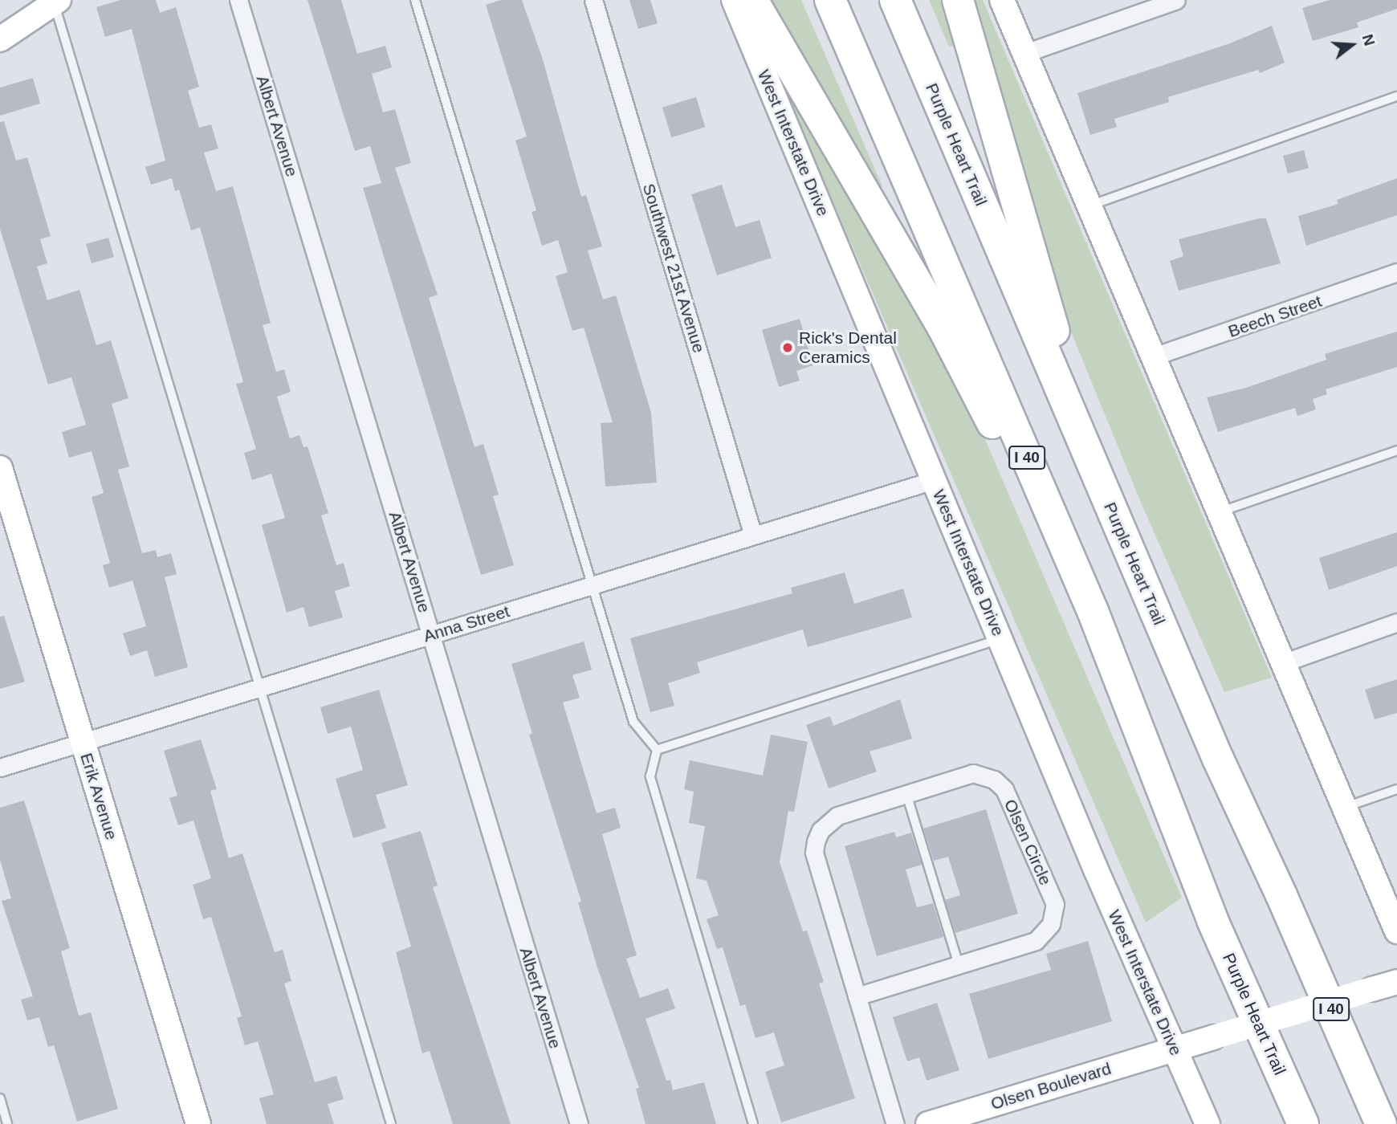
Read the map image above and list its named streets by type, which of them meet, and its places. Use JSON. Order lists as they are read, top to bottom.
{
  "streets": {
    "highway": ["Purple Heart Trail", "I 40"],
    "main road": ["West Interstate Drive", "Erik Avenue", "Olsen Boulevard"],
    "street": [
      "Albert Avenue",
      "Southwest 21st Avenue",
      "Beech Street",
      "Anna Street",
      "Olsen Circle"
    ]
  },
  "crossings": [
    ["Albert Avenue", "Anna Street"],
    ["West Interstate Drive", "Anna Street"],
    ["West Interstate Drive", "Olsen Boulevard"],
    ["Southwest 21st Avenue", "Anna Street"],
    ["Anna Street", "Erik Avenue"]
  ],
  "places": ["Rick's Dental Ceramics"],
  "north": "right"
}
